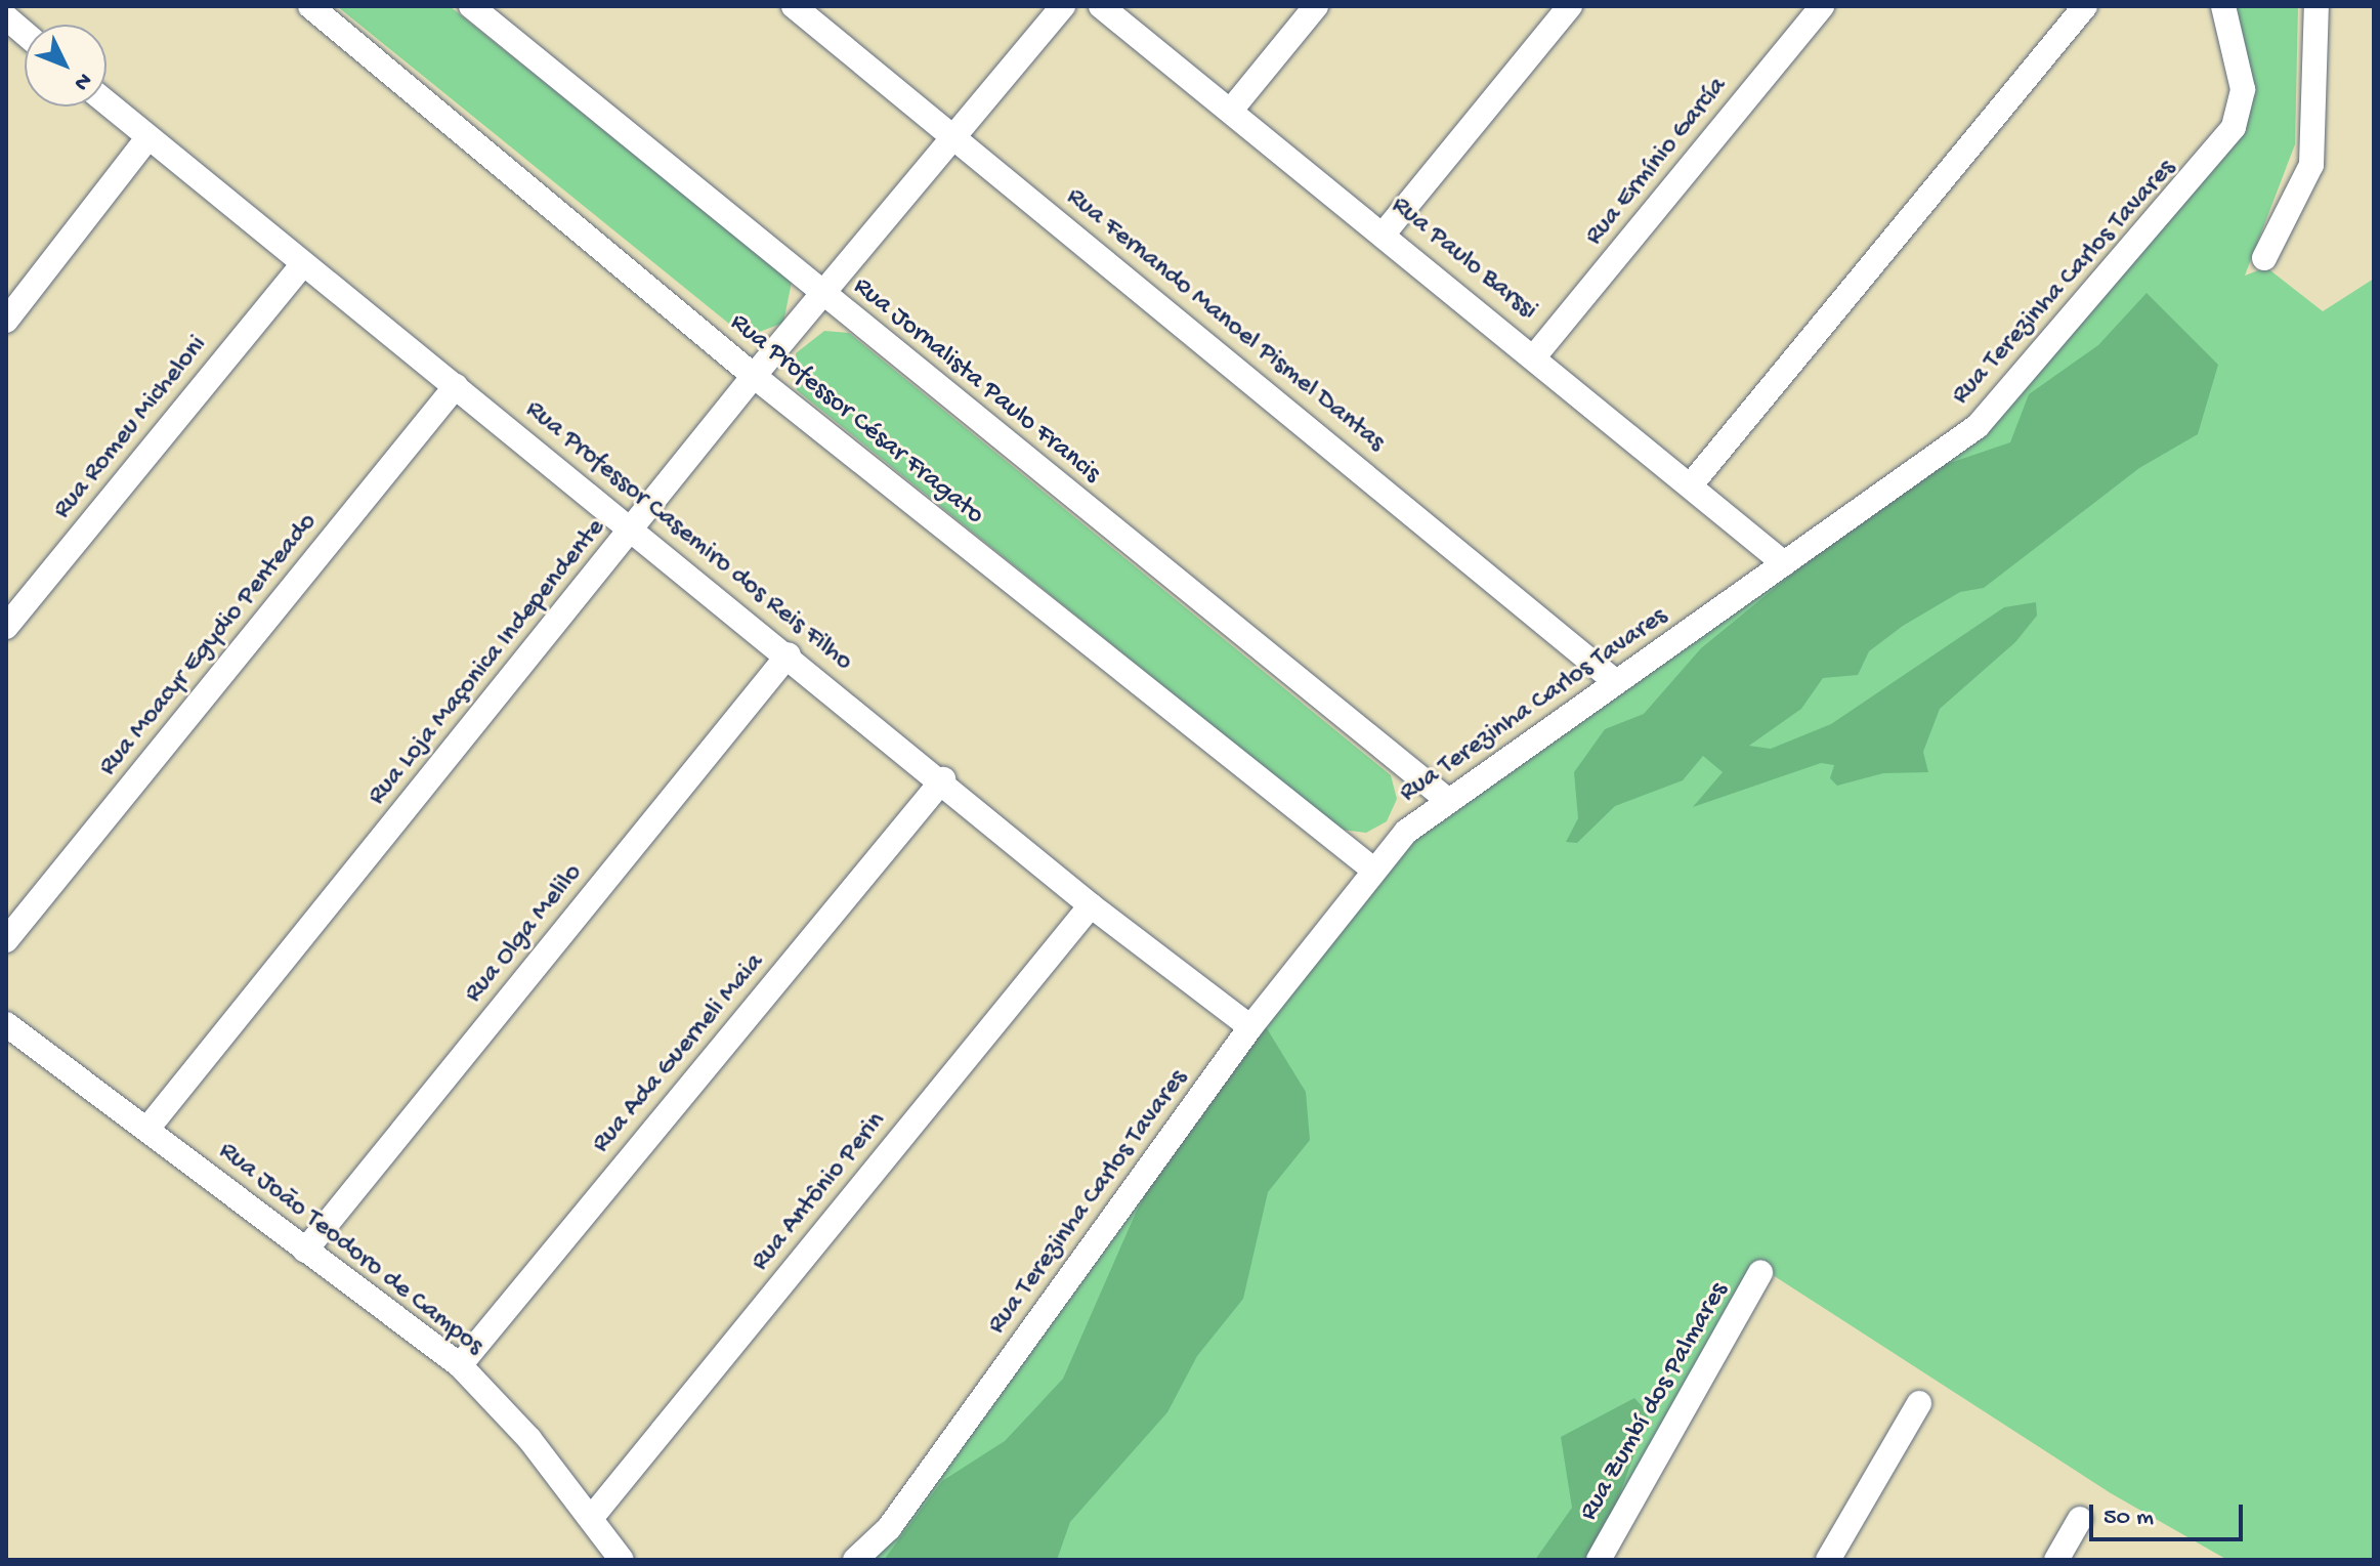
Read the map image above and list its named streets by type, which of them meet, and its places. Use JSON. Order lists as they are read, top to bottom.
{
  "streets": {
    "street": [
      "Rua Ermínio García",
      "Rua Paulo Barssi",
      "Rua Terezinha Carlos Tavares",
      "Rua Fernando Manoel Pismel Dantas",
      "Rua Jornalista Paulo Francis",
      "Rua Professor César Fragato",
      "Rua Romeu Micheloni",
      "Rua Professor Casemiro dos Reis Filho",
      "Rua Moacyr Egydio Penteado",
      "Rua Loja Maçonica Independente",
      "Rua Olga Melilo",
      "Rua Ada Guerneli Maia",
      "Rua Antônio Perin",
      "Rua João Teodoro de Campos",
      "Rua Zumbí dos Palmares"
    ]
  },
  "crossings": [
    ["Rua Ermínio García", "Rua Paulo Barssi"],
    ["Rua Paulo Barssi", "Rua Terezinha Carlos Tavares"],
    ["Rua Terezinha Carlos Tavares", "Rua Fernando Manoel Pismel Dantas"],
    ["Rua Terezinha Carlos Tavares", "Rua Jornalista Paulo Francis"],
    ["Rua Terezinha Carlos Tavares", "Rua Professor César Fragato"],
    ["Rua Terezinha Carlos Tavares", "Rua Professor Casemiro dos Reis Filho"],
    ["Rua Fernando Manoel Pismel Dantas", "Rua Loja Maçonica Independente"],
    ["Rua Jornalista Paulo Francis", "Rua Loja Maçonica Independente"],
    ["Rua Professor César Fragato", "Rua Loja Maçonica Independente"],
    ["Rua Romeu Micheloni", "Rua Professor Casemiro dos Reis Filho"],
    ["Rua Professor Casemiro dos Reis Filho", "Rua Moacyr Egydio Penteado"],
    ["Rua Professor Casemiro dos Reis Filho", "Rua Loja Maçonica Independente"],
    ["Rua Professor Casemiro dos Reis Filho", "Rua Olga Melilo"],
    ["Rua Professor Casemiro dos Reis Filho", "Rua Ada Guerneli Maia"],
    ["Rua Professor Casemiro dos Reis Filho", "Rua Antônio Perin"],
    ["Rua Loja Maçonica Independente", "Rua João Teodoro de Campos"],
    ["Rua Olga Melilo", "Rua João Teodoro de Campos"],
    ["Rua Ada Guerneli Maia", "Rua João Teodoro de Campos"],
    ["Rua Antônio Perin", "Rua João Teodoro de Campos"]
  ],
  "scale_bar": "50 m",
  "north": "bottom right"
}
